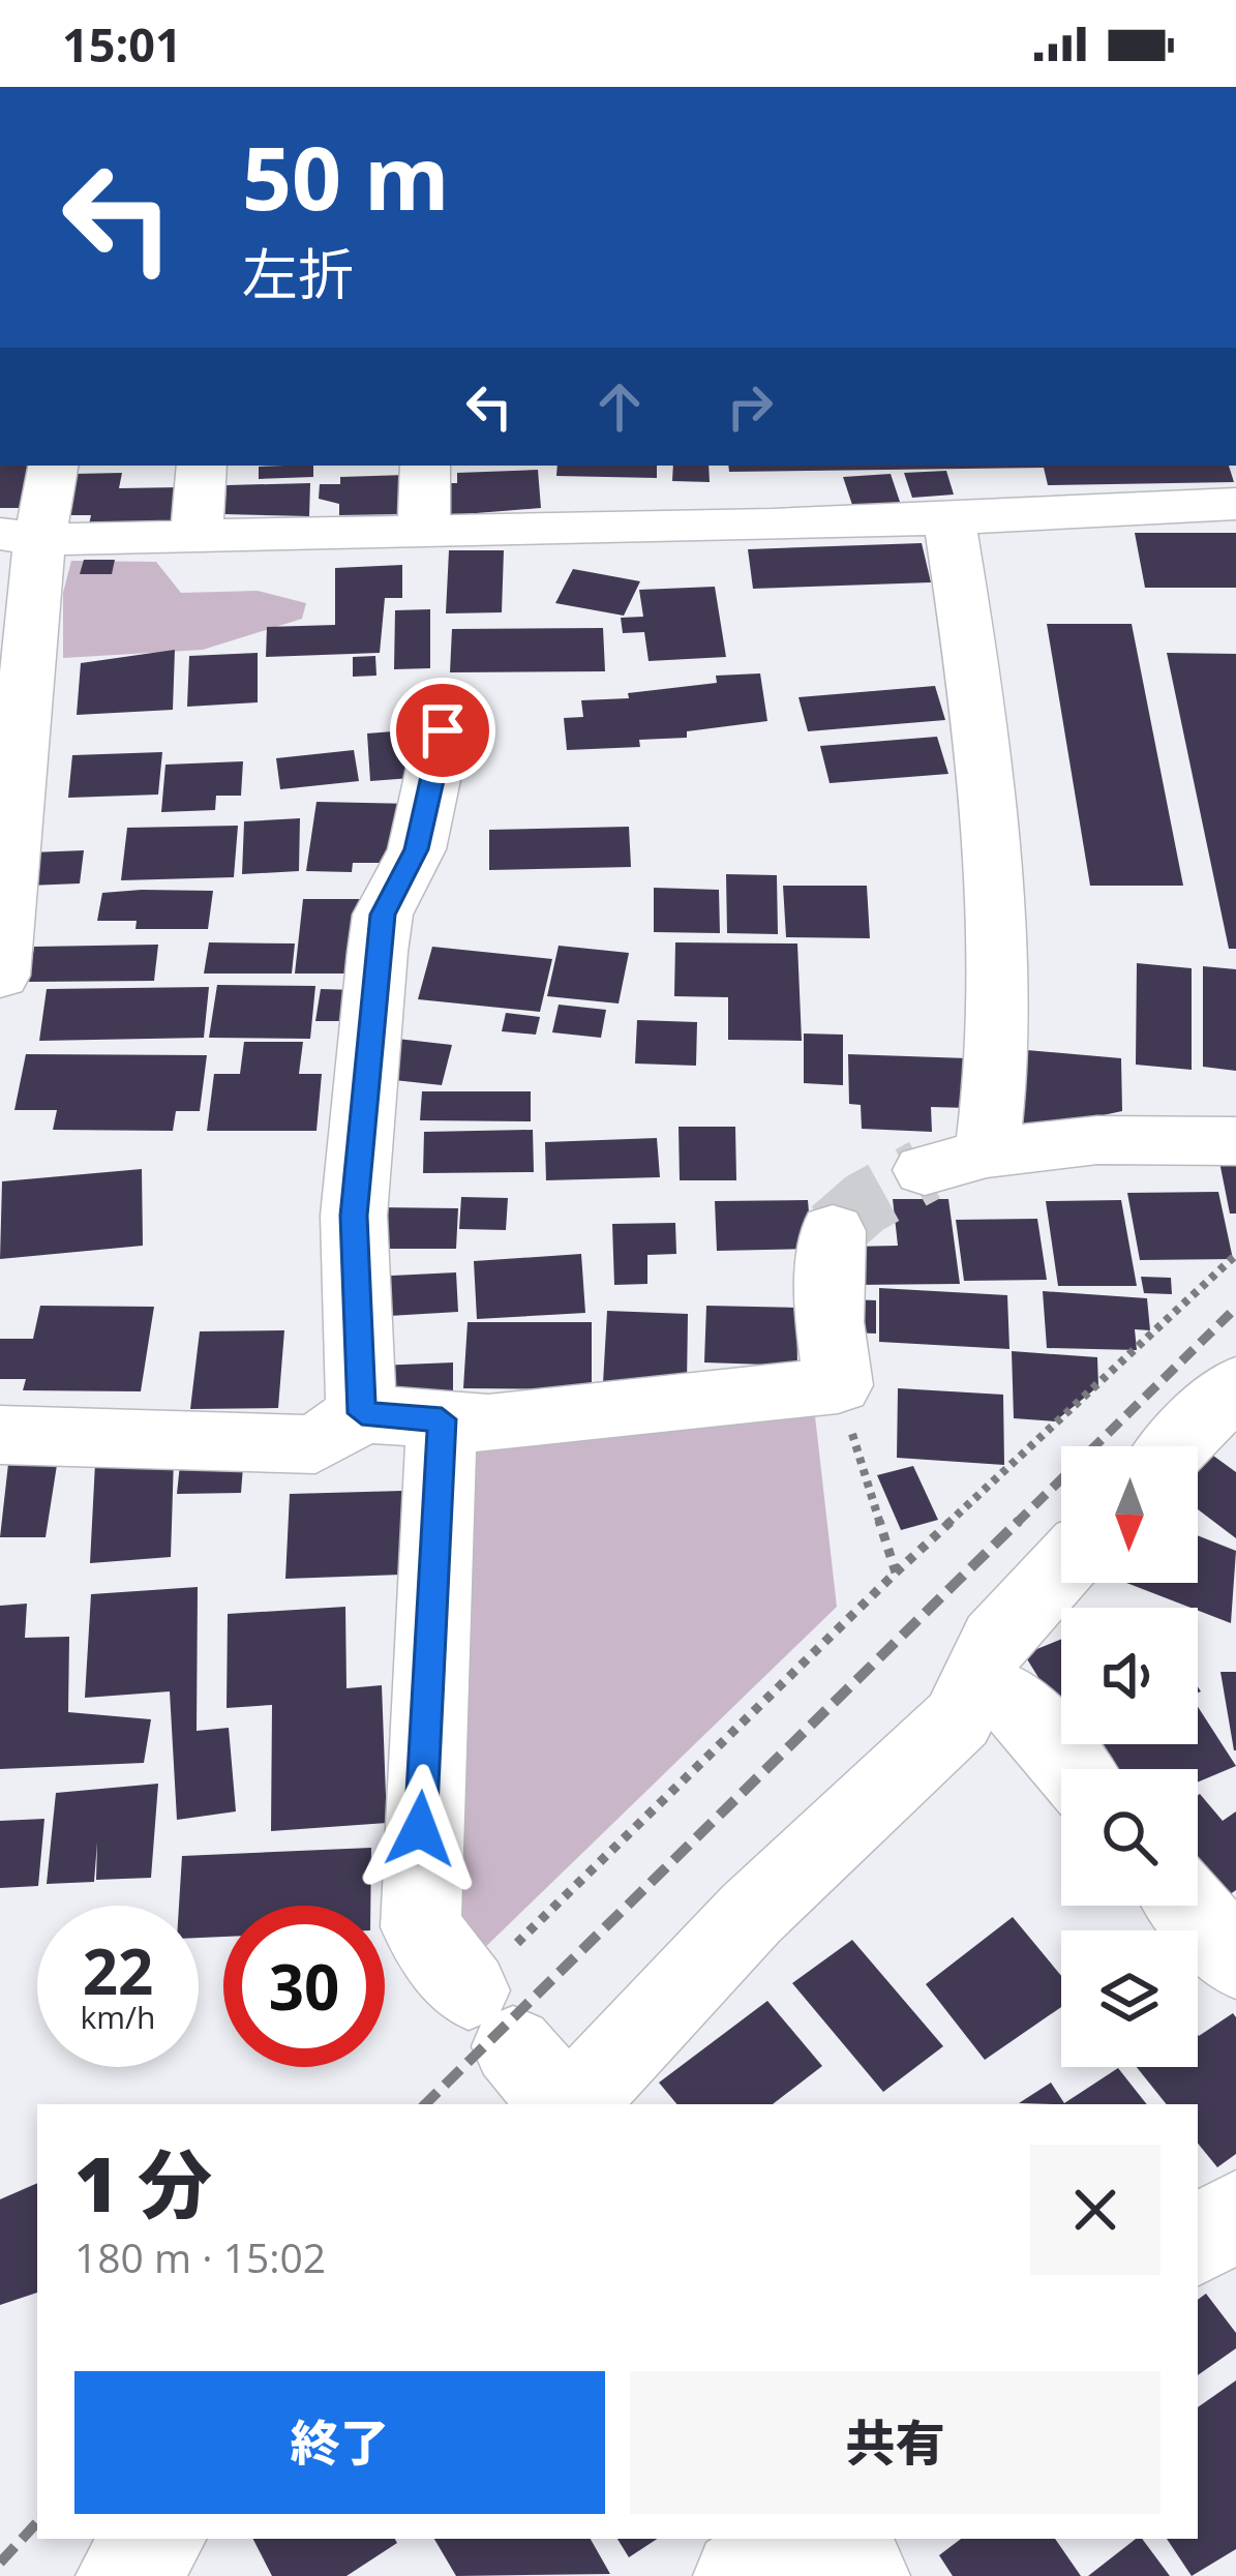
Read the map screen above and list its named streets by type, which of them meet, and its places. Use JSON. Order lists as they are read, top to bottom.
{
  "north": "bottom",
  "page": {
    "status": "15:01",
    "turn": ["50 m", "左折"],
    "speed": "22 km/h",
    "limit": "30",
    "heading": ["1 分", "180 m · 15:02"],
    "buttons": ["終了", "共有"]
  }
}
